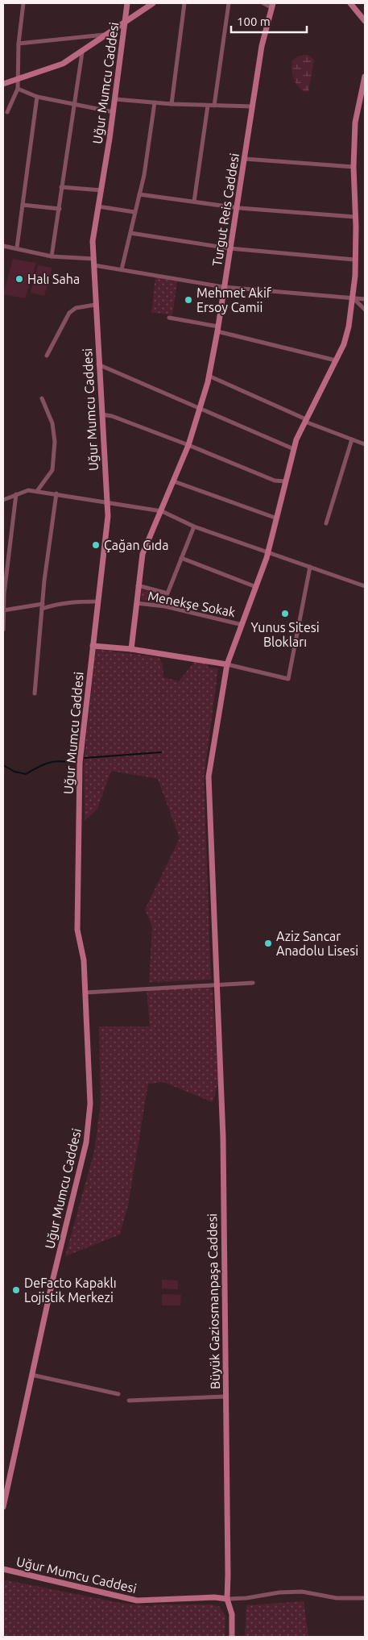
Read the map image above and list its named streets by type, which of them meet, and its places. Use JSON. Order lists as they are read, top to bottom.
{
  "streets": {
    "street": [
      "Uğur Mumcu Caddesi",
      "Turgut Reis Caddesi",
      "Menekşe Sokak",
      "Büyük Gaziosmanpaşa Caddesi"
    ]
  },
  "crossings": [
    ["Uğur Mumcu Caddesi", "Büyük Gaziosmanpaşa Caddesi"],
    ["Turgut Reis Caddesi", "Menekşe Sokak"],
    ["Menekşe Sokak", "Büyük Gaziosmanpaşa Caddesi"]
  ],
  "places": [
    "Halı Saha",
    "Mehmet Akif Ersoy Camii",
    "Çağan Gıda",
    "Yunus Sitesi Blokları",
    "Aziz Sancar Anadolu Lisesi",
    "DeFacto Kapaklı Lojistik Merkezi"
  ],
  "scale_bar": "100 m"
}
